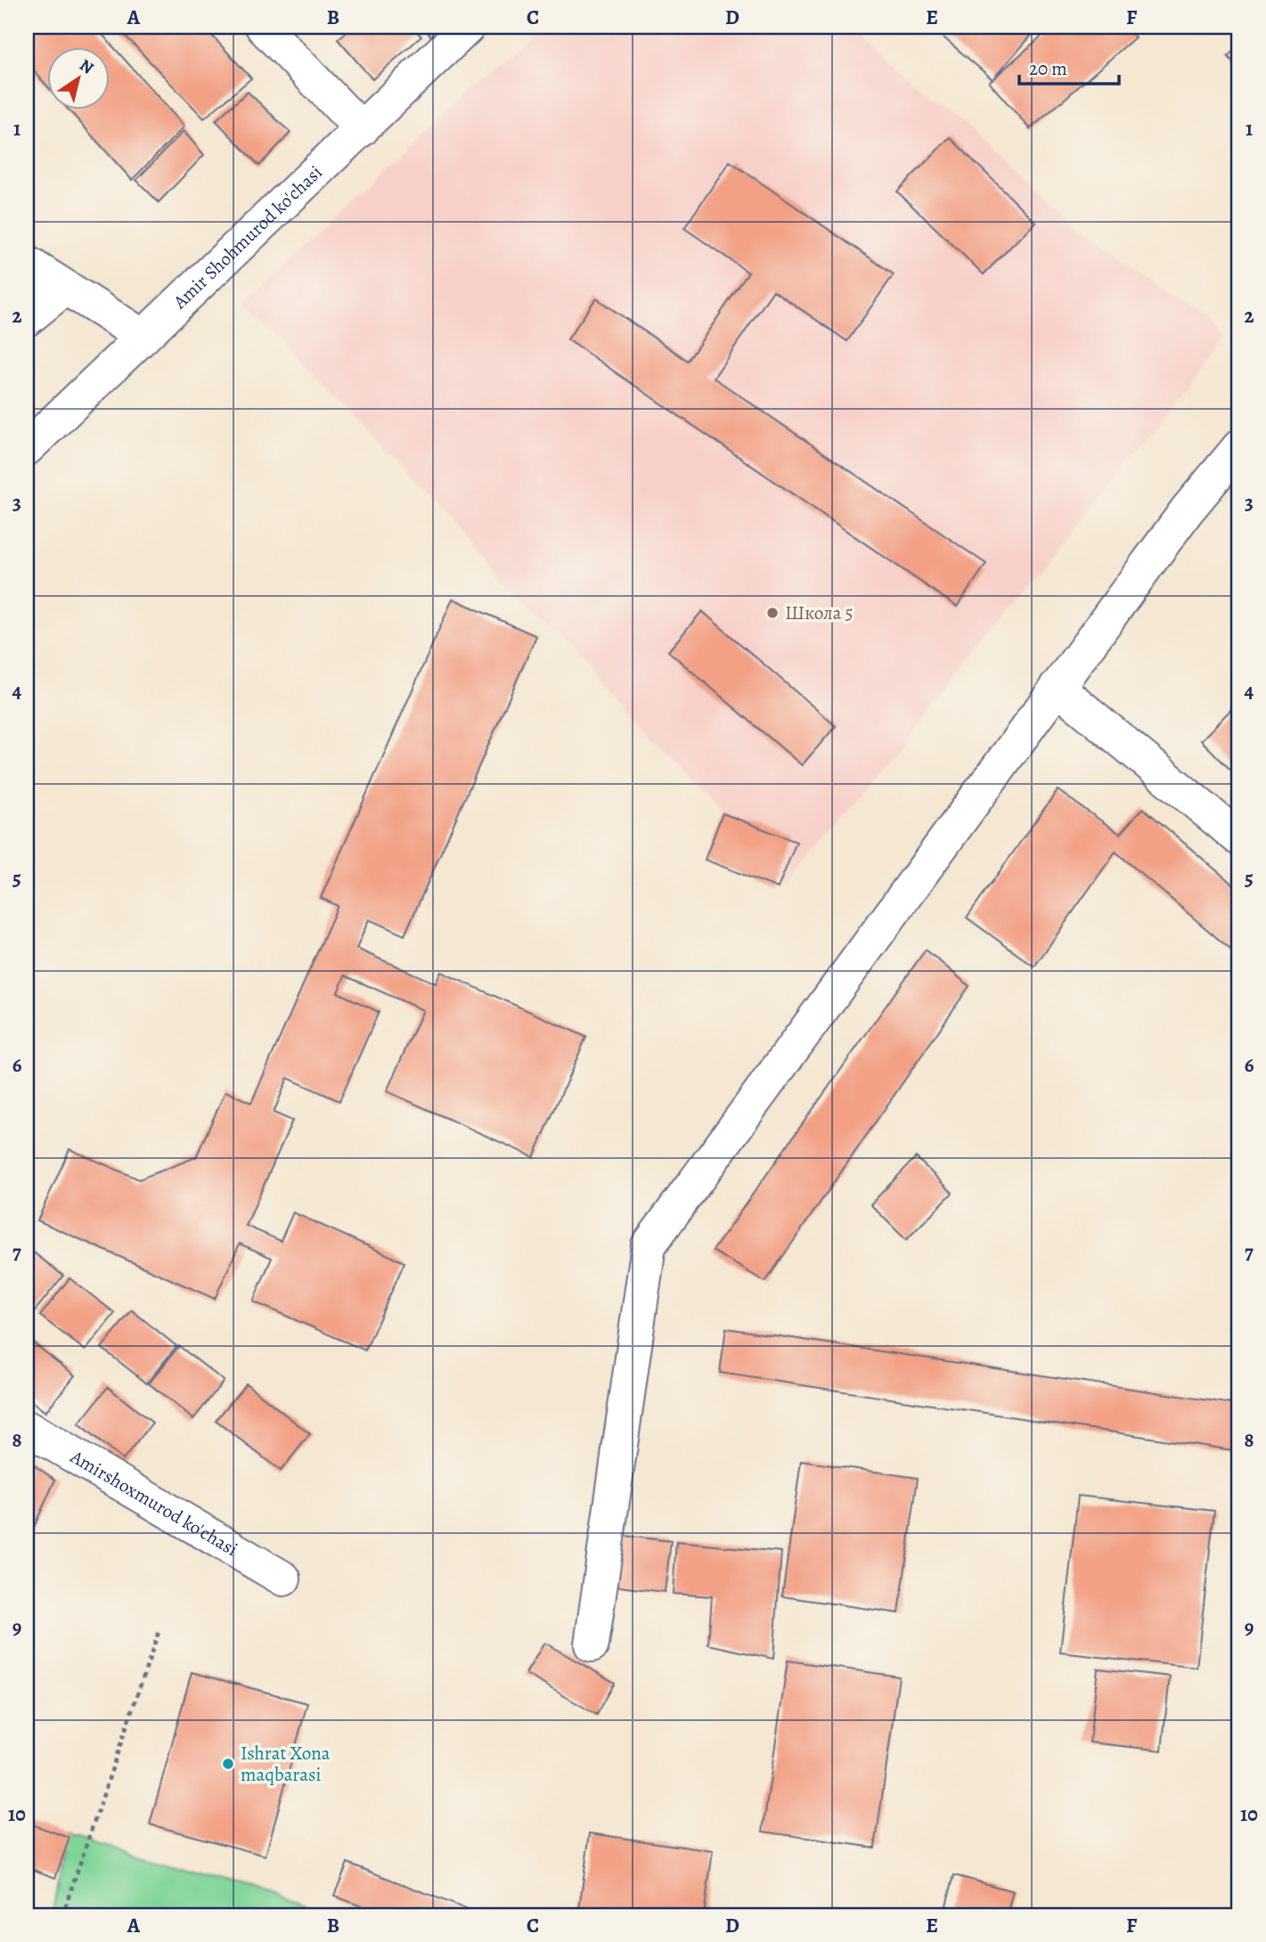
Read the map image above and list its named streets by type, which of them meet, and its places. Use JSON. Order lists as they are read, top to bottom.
{
  "streets": {
    "street": ["Amir Shohmurod ko'chasi", "Amirshoxmurod ko'chasi"]
  },
  "places": ["Школа 5", "Ishrat Хоnа mаqbаrasi"],
  "scale_bar": "20 m",
  "north": "top right",
  "grid": {
    "columns": [
      "A",
      "B",
      "C",
      "D",
      "E",
      "F"
    ],
    "rows": [
      "1",
      "2",
      "3",
      "4",
      "5",
      "6",
      "7",
      "8",
      "9",
      "10"
    ]
  }
}
